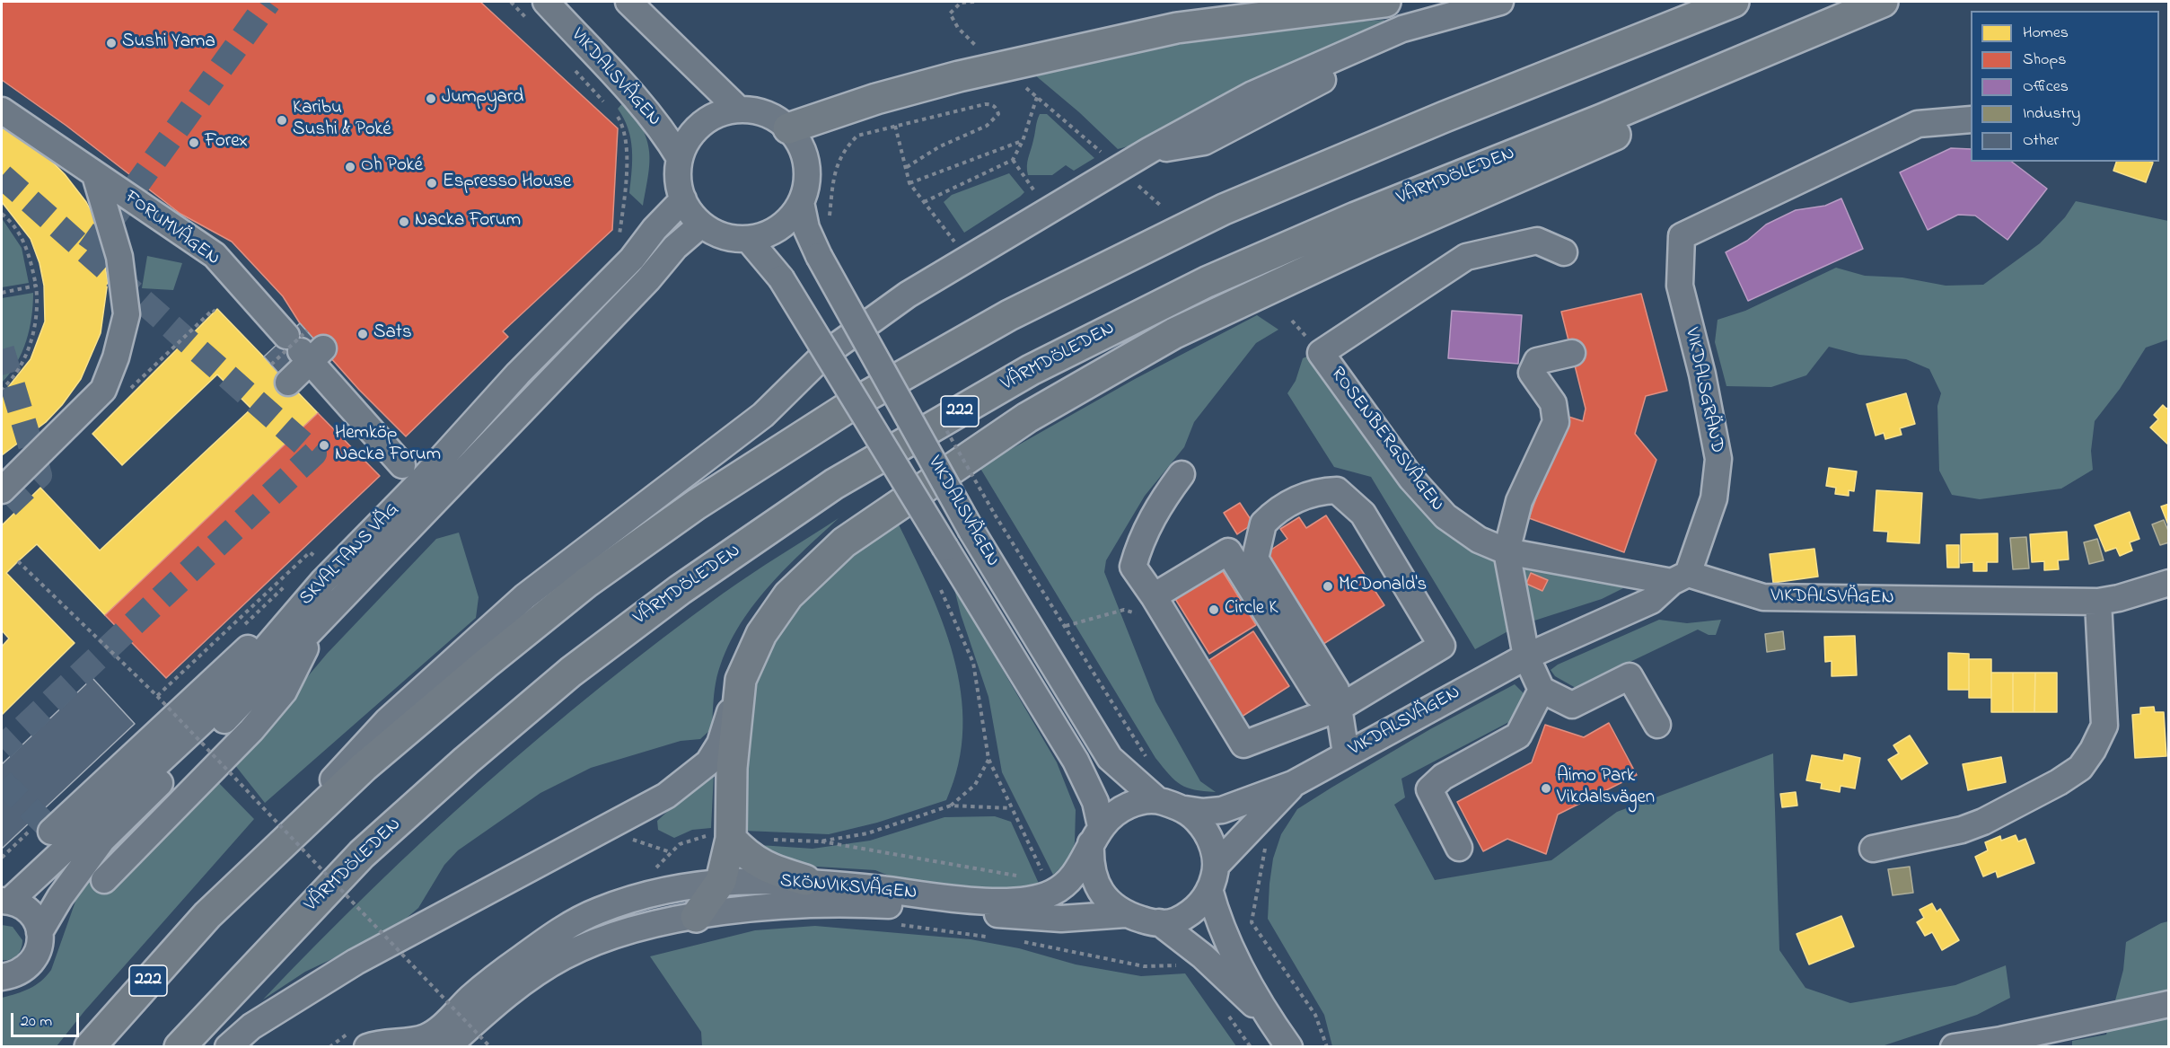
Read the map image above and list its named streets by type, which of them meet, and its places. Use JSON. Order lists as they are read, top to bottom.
{
  "streets": {
    "highway": ["VÄRMDÖLEDEN", "222"],
    "street": [
      "VIKDALSVÄGEN",
      "FORUMVÄGEN",
      "VIKDALSGRÄND",
      "ROSENBERGSVÄGEN",
      "SKVALTANS VÄG",
      "SKÖNVIKSVÄGEN"
    ]
  },
  "crossings": [
    ["VIKDALSVÄGEN", "VIKDALSGRÄND"],
    ["VIKDALSVÄGEN", "ROSENBERGSVÄGEN"],
    ["VIKDALSVÄGEN", "SKVALTANS VÄG"],
    ["VIKDALSVÄGEN", "SKÖNVIKSVÄGEN"],
    ["VIKDALSGRÄND", "ROSENBERGSVÄGEN"]
  ],
  "places": [
    "Sushi Yama",
    "Jumpyard",
    "Karibu Sushi & Poké",
    "Forex",
    "Oh Poké",
    "Espresso House",
    "Nacka Forum",
    "Sats",
    "Hemköp Nacka Forum",
    "McDonald's",
    "Circle K",
    "Aimo Park Vikdalsvägen"
  ],
  "legend": [
    "Homes",
    "Shops",
    "Offices",
    "Industry",
    "Other"
  ],
  "scale_bar": "20 m"
}
